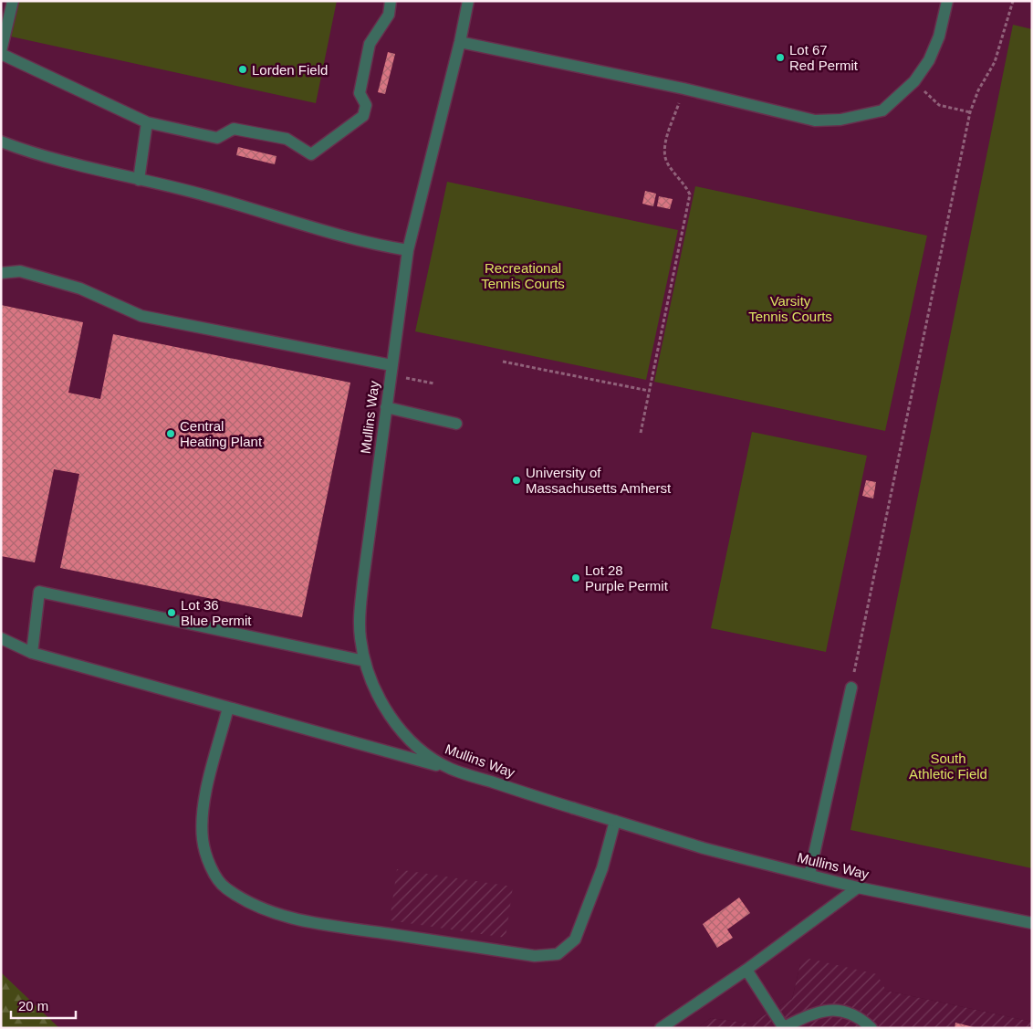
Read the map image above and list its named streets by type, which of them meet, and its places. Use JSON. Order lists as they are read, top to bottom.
{
  "streets": {
    "street": ["Mullins Way"]
  },
  "parks": ["Recreational Tennis Courts", "Varsity Tennis Courts", "South Athletic Field"],
  "places": [
    "Lot 67 Red Permit",
    "Lorden Field",
    "Central Heating Plant",
    "University of Massachusetts Amherst",
    "Lot 28 Purple Permit",
    "Lot 36 Blue Permit"
  ],
  "scale_bar": "20 m"
}
